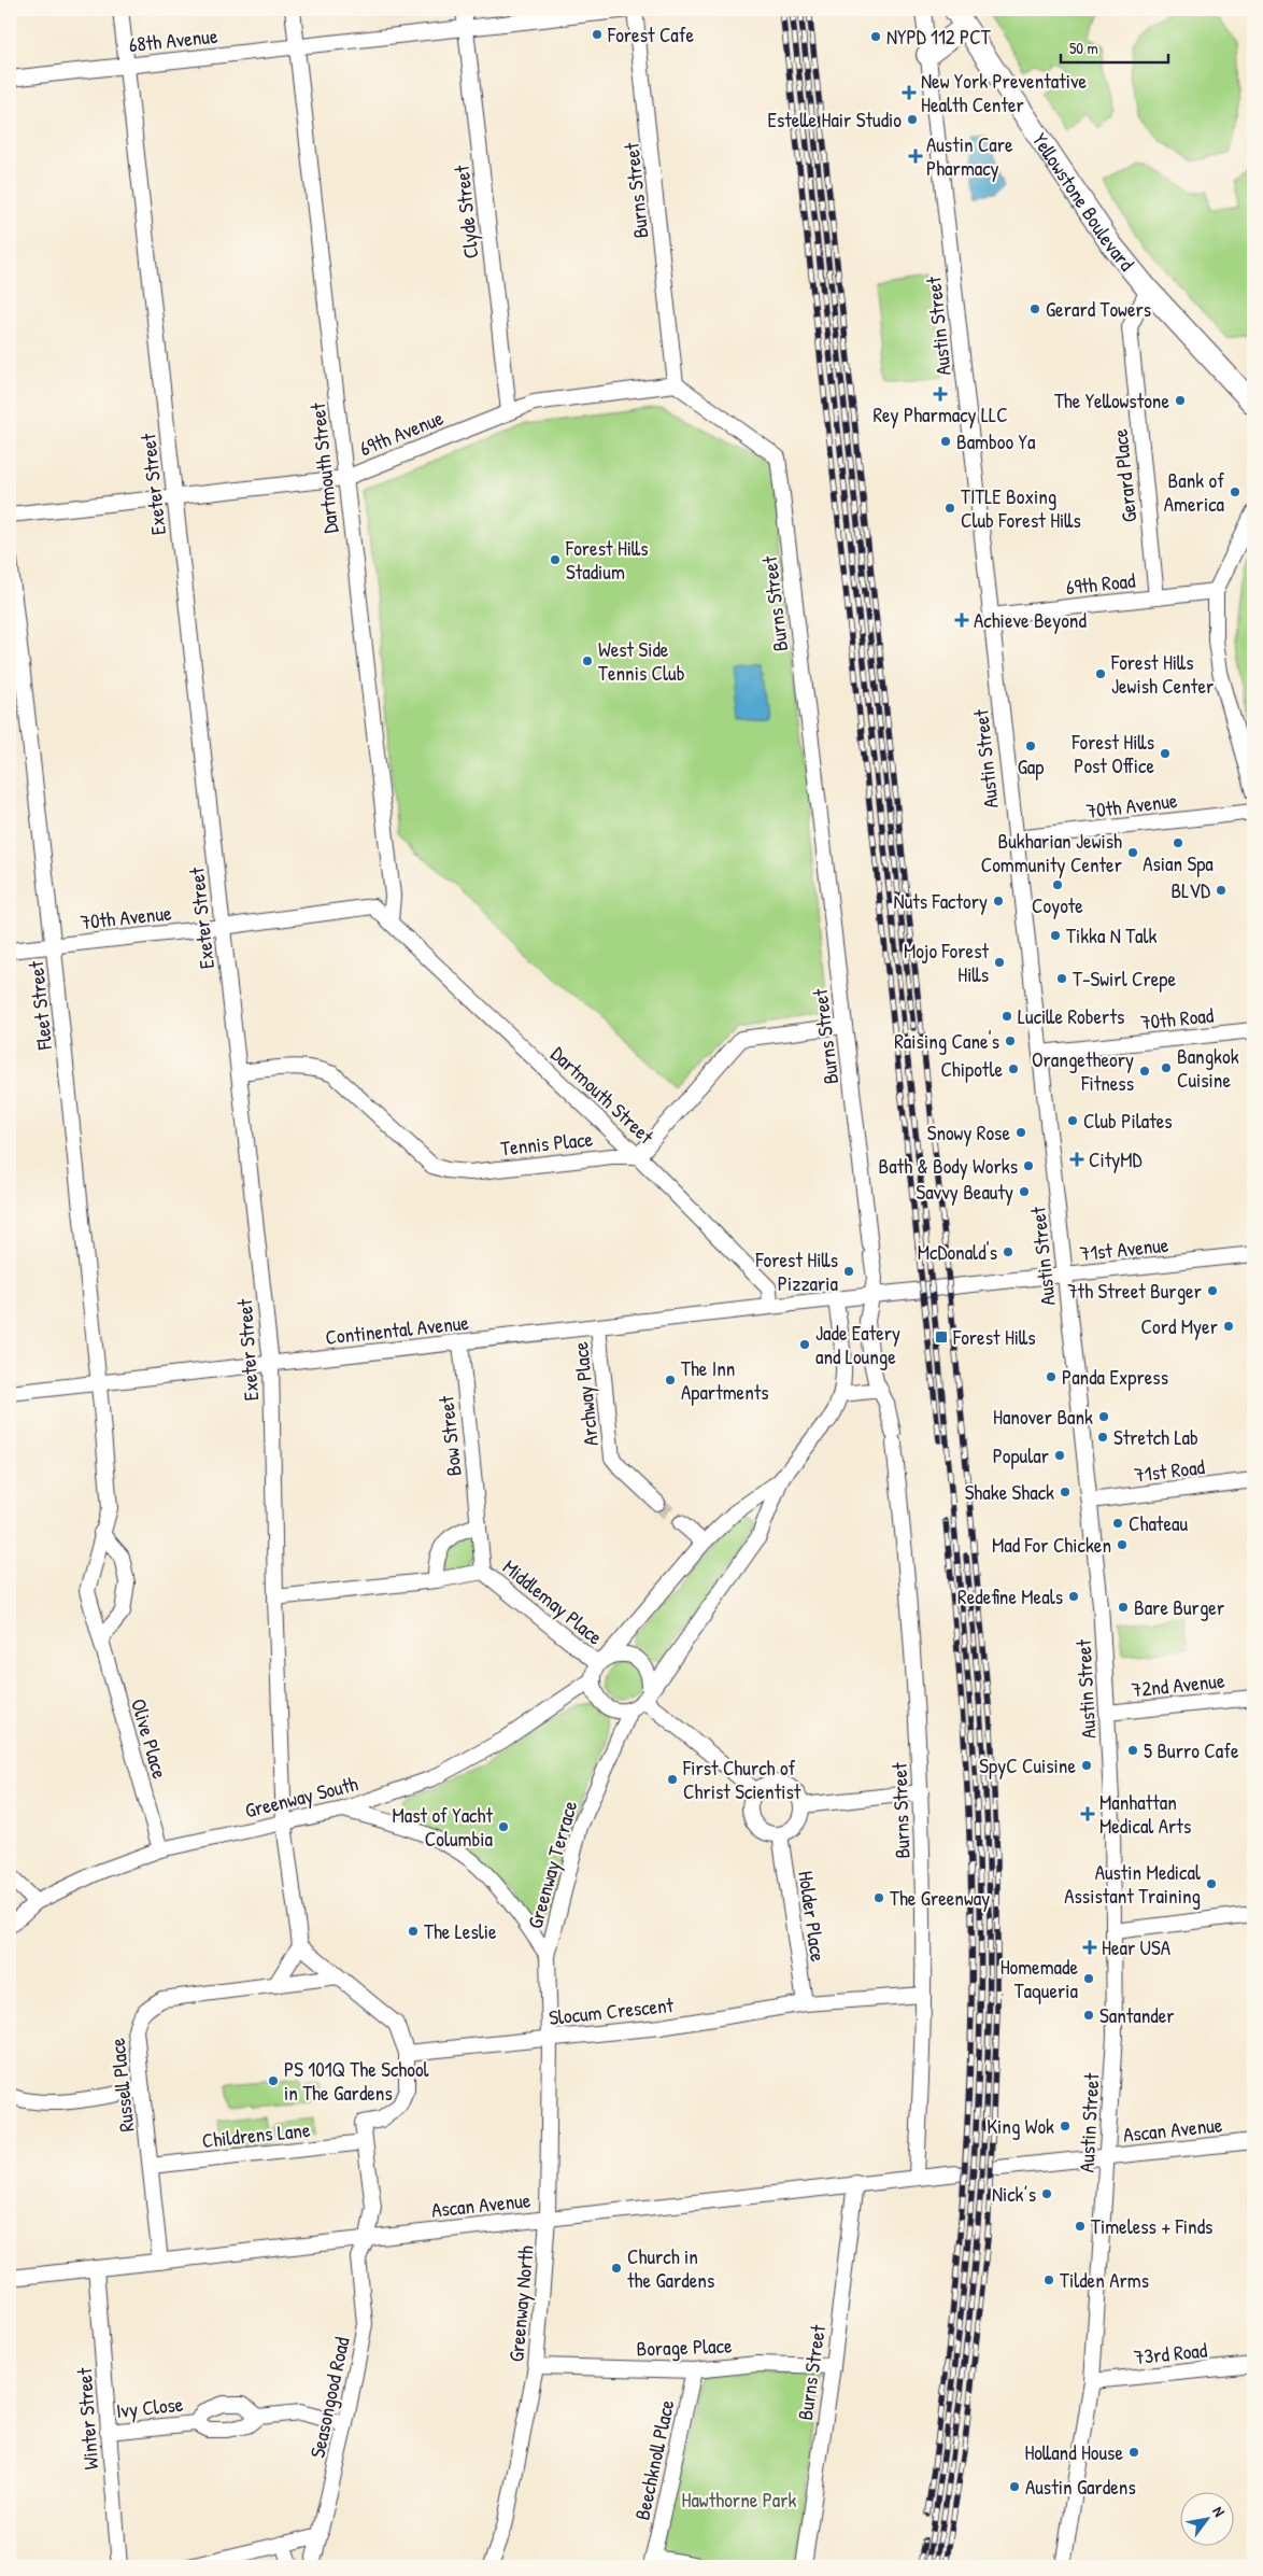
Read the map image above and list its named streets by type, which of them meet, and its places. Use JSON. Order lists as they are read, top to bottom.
{
  "streets": {
    "street": [
      "68th Avenue",
      "Burns Street",
      "Yellowstone Boulevard",
      "Clyde Street",
      "Austin Street",
      "69th Avenue",
      "Dartmouth Street",
      "Gerard Place",
      "Exeter Street",
      "69th Road",
      "70th Avenue",
      "Fleet Street",
      "70th Road",
      "Tennis Place",
      "71st Avenue",
      "Continental Avenue",
      "Archway Place",
      "Bow Street",
      "71st Road",
      "Middlemay Place",
      "72nd Avenue",
      "Olive Place",
      "Greenway South",
      "Greenway Terrace",
      "Holder Place",
      "Slocum Crescent",
      "Russell Place",
      "Ascan Avenue",
      "Childrens Lane",
      "Greenway North",
      "Borage Place",
      "73rd Road",
      "Seasongood Road",
      "Ivy Close",
      "Winter Street",
      "Beechknoll Place"
    ]
  },
  "crossings": [
    ["68th Avenue", "Clyde Street"],
    ["68th Avenue", "Dartmouth Street"],
    ["68th Avenue", "Exeter Street"],
    ["Burns Street", "69th Avenue"],
    ["Burns Street", "71st Avenue"],
    ["Burns Street", "Slocum Crescent"],
    ["Burns Street", "Ascan Avenue"],
    ["Burns Street", "Borage Place"],
    ["Yellowstone Boulevard", "Gerard Place"],
    ["Clyde Street", "69th Avenue"],
    ["Austin Street", "69th Road"],
    ["Austin Street", "70th Avenue"],
    ["Austin Street", "70th Road"],
    ["Austin Street", "71st Avenue"],
    ["Austin Street", "71st Road"],
    ["Austin Street", "72nd Avenue"],
    ["Austin Street", "Ascan Avenue"],
    ["Austin Street", "73rd Road"],
    ["69th Avenue", "Dartmouth Street"],
    ["69th Avenue", "Exeter Street"],
    ["Dartmouth Street", "70th Avenue"],
    ["Dartmouth Street", "Tennis Place"],
    ["Dartmouth Street", "Continental Avenue"],
    ["Gerard Place", "69th Road"],
    ["Exeter Street", "70th Avenue"],
    ["Exeter Street", "Tennis Place"],
    ["Exeter Street", "Continental Avenue"],
    ["Exeter Street", "Greenway South"],
    ["70th Avenue", "Fleet Street"],
    ["Fleet Street", "Continental Avenue"],
    ["Fleet Street", "Olive Place"],
    ["71st Avenue", "Continental Avenue"],
    ["Continental Avenue", "Archway Place"],
    ["Continental Avenue", "Bow Street"],
    ["Continental Avenue", "Olive Place"],
    ["Bow Street", "Middlemay Place"],
    ["Middlemay Place", "Greenway South"],
    ["Middlemay Place", "Greenway Terrace"],
    ["Olive Place", "Greenway South"],
    ["Greenway South", "Greenway Terrace"],
    ["Greenway Terrace", "Slocum Crescent"],
    ["Greenway Terrace", "Greenway North"],
    ["Holder Place", "Slocum Crescent"],
    ["Slocum Crescent", "Greenway North"],
    ["Russell Place", "Ascan Avenue"],
    ["Russell Place", "Childrens Lane"],
    ["Ascan Avenue", "Greenway North"],
    ["Ascan Avenue", "Seasongood Road"],
    ["Ascan Avenue", "Winter Street"],
    ["Childrens Lane", "Seasongood Road"],
    ["Greenway North", "Borage Place"],
    ["Borage Place", "Beechknoll Place"],
    ["Seasongood Road", "Ivy Close"],
    ["Ivy Close", "Winter Street"]
  ],
  "parks": ["Hawthorne Park"],
  "places": {
    "other": [
      "Forest Cafe",
      "NYPD 112 PCT",
      "Estelle Hair Studio",
      "Gerard Towers",
      "The Yellowstone",
      "Bamboo Ya",
      "Bank of America",
      "TITLE Boxing Club Forest Hills",
      "Forest Hills Stadium",
      "West Side Tennis Club",
      "Forest Hills Jewish Center",
      "Gap",
      "Forest Hills Post Office",
      "Asian Spa",
      "Bukharian Jewish Community Center",
      "Coyote",
      "BLVD",
      "Nuts Factory",
      "Tikka N Talk",
      "Mojo Forest Hills",
      "T-Swirl Crepe",
      "Lucille Roberts",
      "Raising Cane's",
      "Bangkok Cuisine",
      "Chipotle",
      "Orangetheory Fitness",
      "Club Pilates",
      "Snowy Rose",
      "Bath & Body Works",
      "Savvy Beauty",
      "McDonald's",
      "Forest Hills Pizzaria",
      "7th Street Burger",
      "Cord Myer",
      "Jade Eatery and Lounge",
      "Panda Express",
      "The Inn Apartments",
      "Hanover Bank",
      "Stretch Lab",
      "Popular",
      "Shake Shack",
      "Chateau",
      "Mad For Chicken",
      "Redefine Meals",
      "Bare Burger",
      "5 Burro Cafe",
      "SpyC Cuisine",
      "First Church of Christ Scientist",
      "Mast of Yacht Columbia",
      "Austin Medical Assistant Training",
      "The Greenway",
      "The Leslie",
      "Homemade Taqueria",
      "Santander",
      "PS 101Q The School in The Gardens",
      "King Wok",
      "Nick’s",
      "Timeless + Finds",
      "Church in the Gardens",
      "Tilden Arms",
      "Holland House",
      "Austin Gardens"
    ],
    "health": [
      "New York Preventative Health Center",
      "Austin Care Pharmacy",
      "Rey Pharmacy LLC",
      "Achieve Beyond",
      "CityMD",
      "Manhattan Medical Arts",
      "Hear USA"
    ],
    "transit": ["Forest Hills"]
  },
  "scale_bar": "50 m",
  "north": "top right"
}
